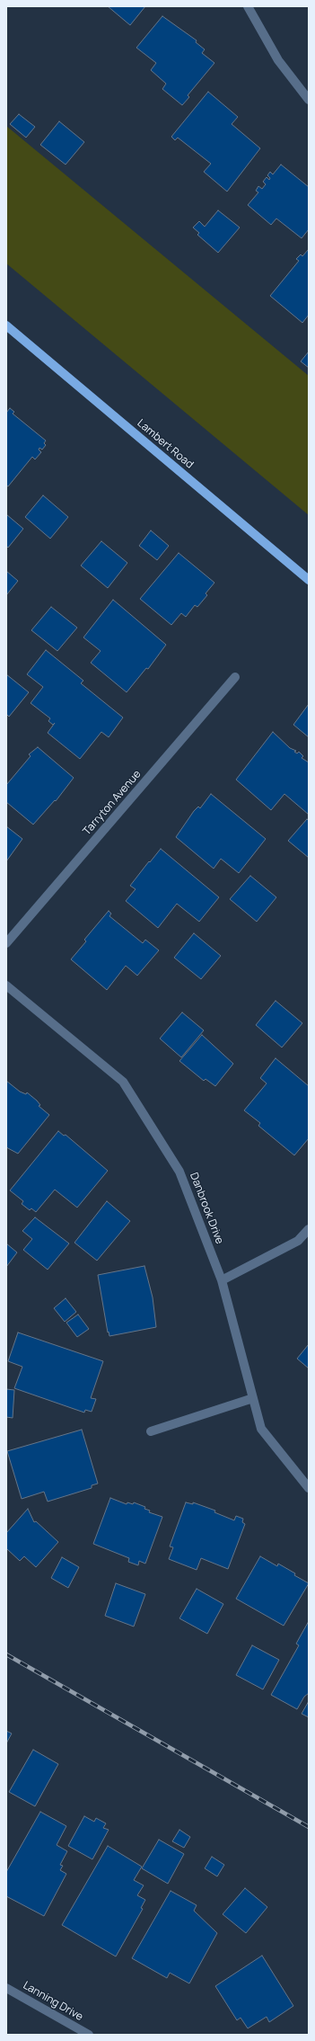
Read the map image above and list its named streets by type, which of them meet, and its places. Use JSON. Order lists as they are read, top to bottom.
{
  "streets": {
    "main road": ["Lambert Road"],
    "street": ["Tarryton Avenue", "Danbrook Drive", "Lanning Drive"]
  }
}
